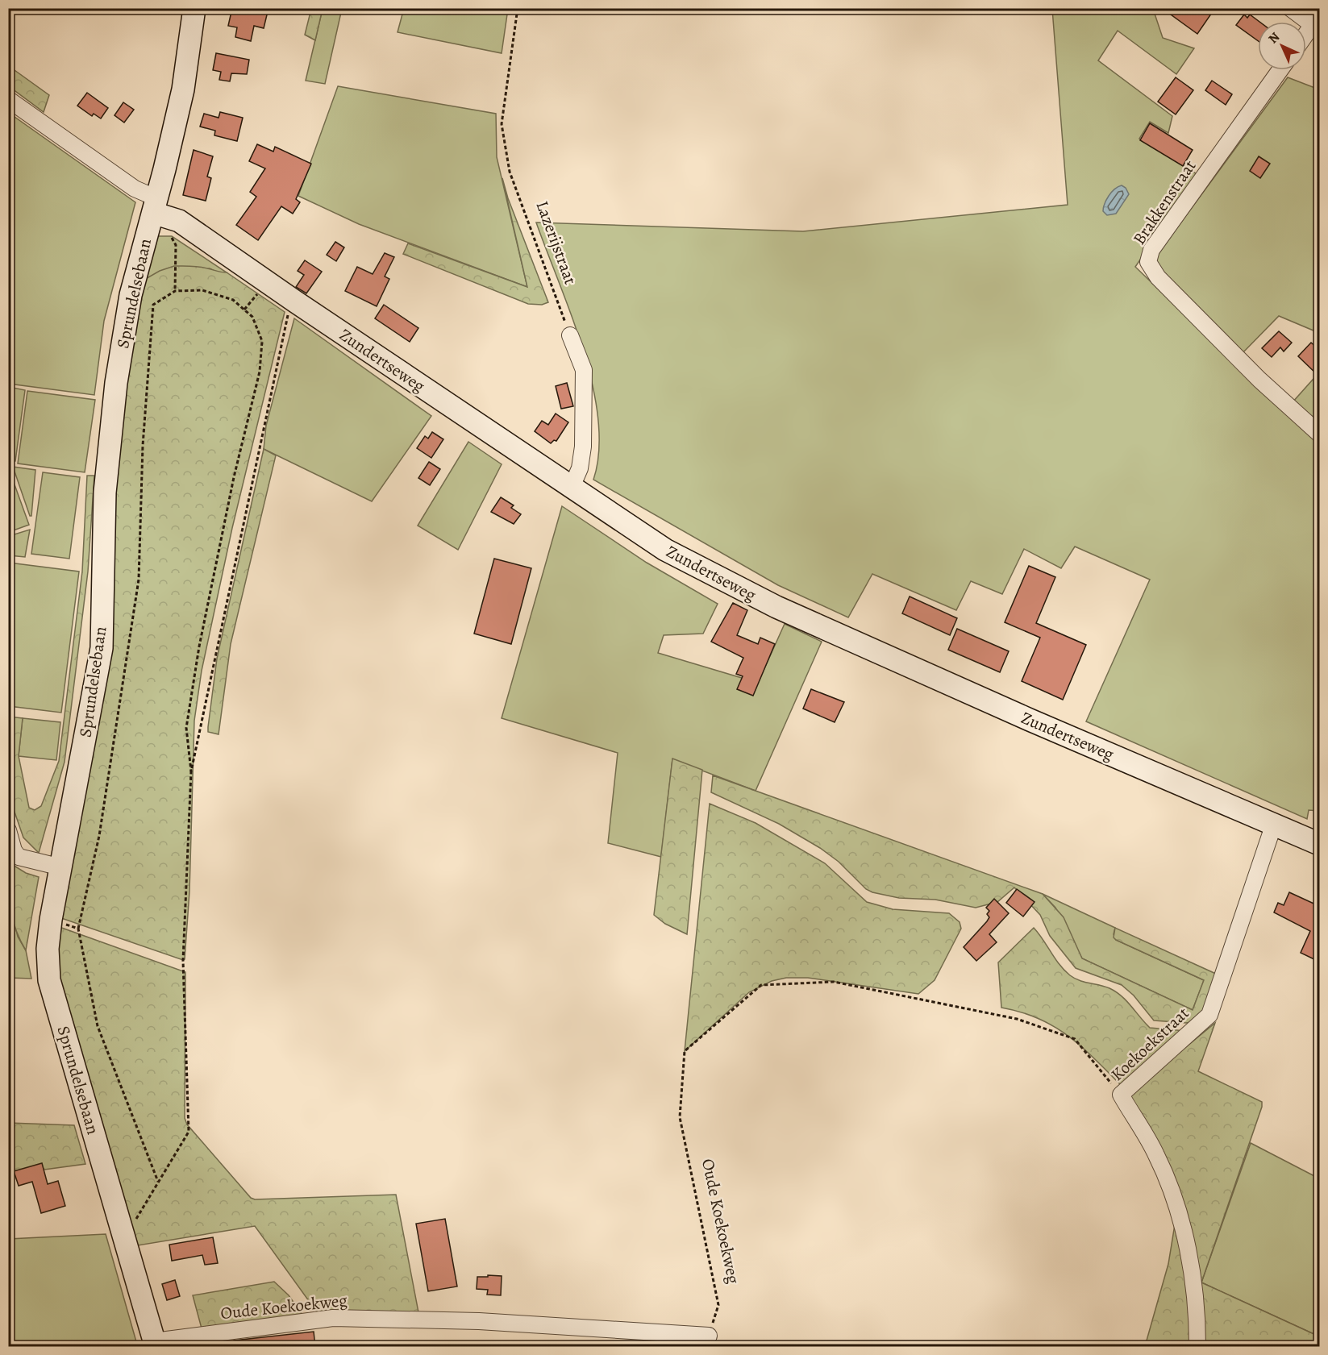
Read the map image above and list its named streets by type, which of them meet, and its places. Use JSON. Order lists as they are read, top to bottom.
{
  "streets": {
    "street": [
      "Brakkenstraat",
      "Sprundelsebaan",
      "Zundertseweg",
      "Koekoekstraat",
      "Oude Koekoekweg"
    ],
    "path": ["Lazerijstraat"]
  },
  "crossings": [
    ["Sprundelsebaan", "Zundertseweg"],
    ["Sprundelsebaan", "Oude Koekoekweg"],
    ["Zundertseweg", "Koekoekstraat"],
    ["Koekoekstraat", "Oude Koekoekweg"]
  ],
  "north": "top left"
}
